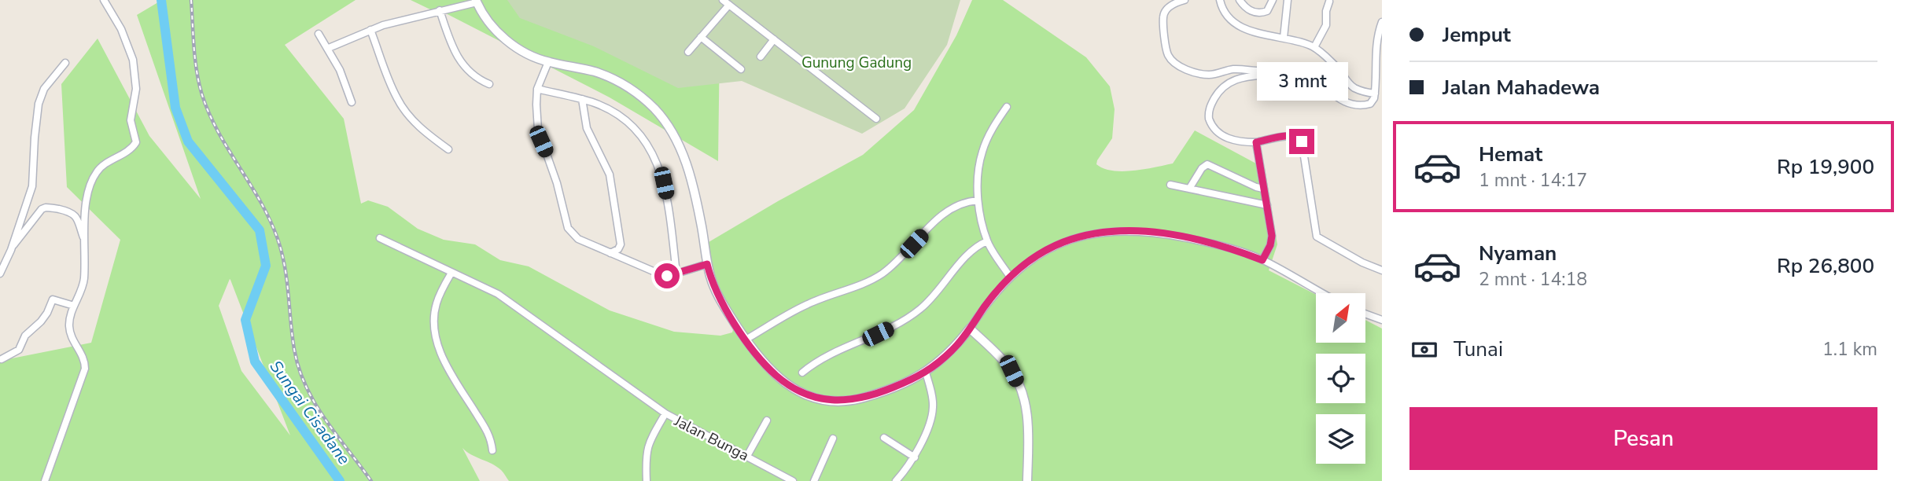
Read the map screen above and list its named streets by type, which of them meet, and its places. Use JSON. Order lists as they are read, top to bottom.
{
  "streets": {
    "street": ["Jalan Bunga"]
  },
  "water": ["Sungai Cisadane"],
  "parks": ["Gunung Gadung"],
  "north": "top right",
  "page": {
    "banner": ["Jemput", "Jalan Mahadewa"],
    "bubble": "3 mnt",
    "list": [
      {
        "name": "Hemat",
        "note": "1 mnt · 14:17",
        "value": "Rp 19,900"
      },
      {
        "name": "Nyaman",
        "note": "2 mnt · 14:18",
        "value": "Rp 26,800"
      }
    ],
    "pay": ["Tunai", "1.1 km"],
    "buttons": "Pesan"
  }
}
